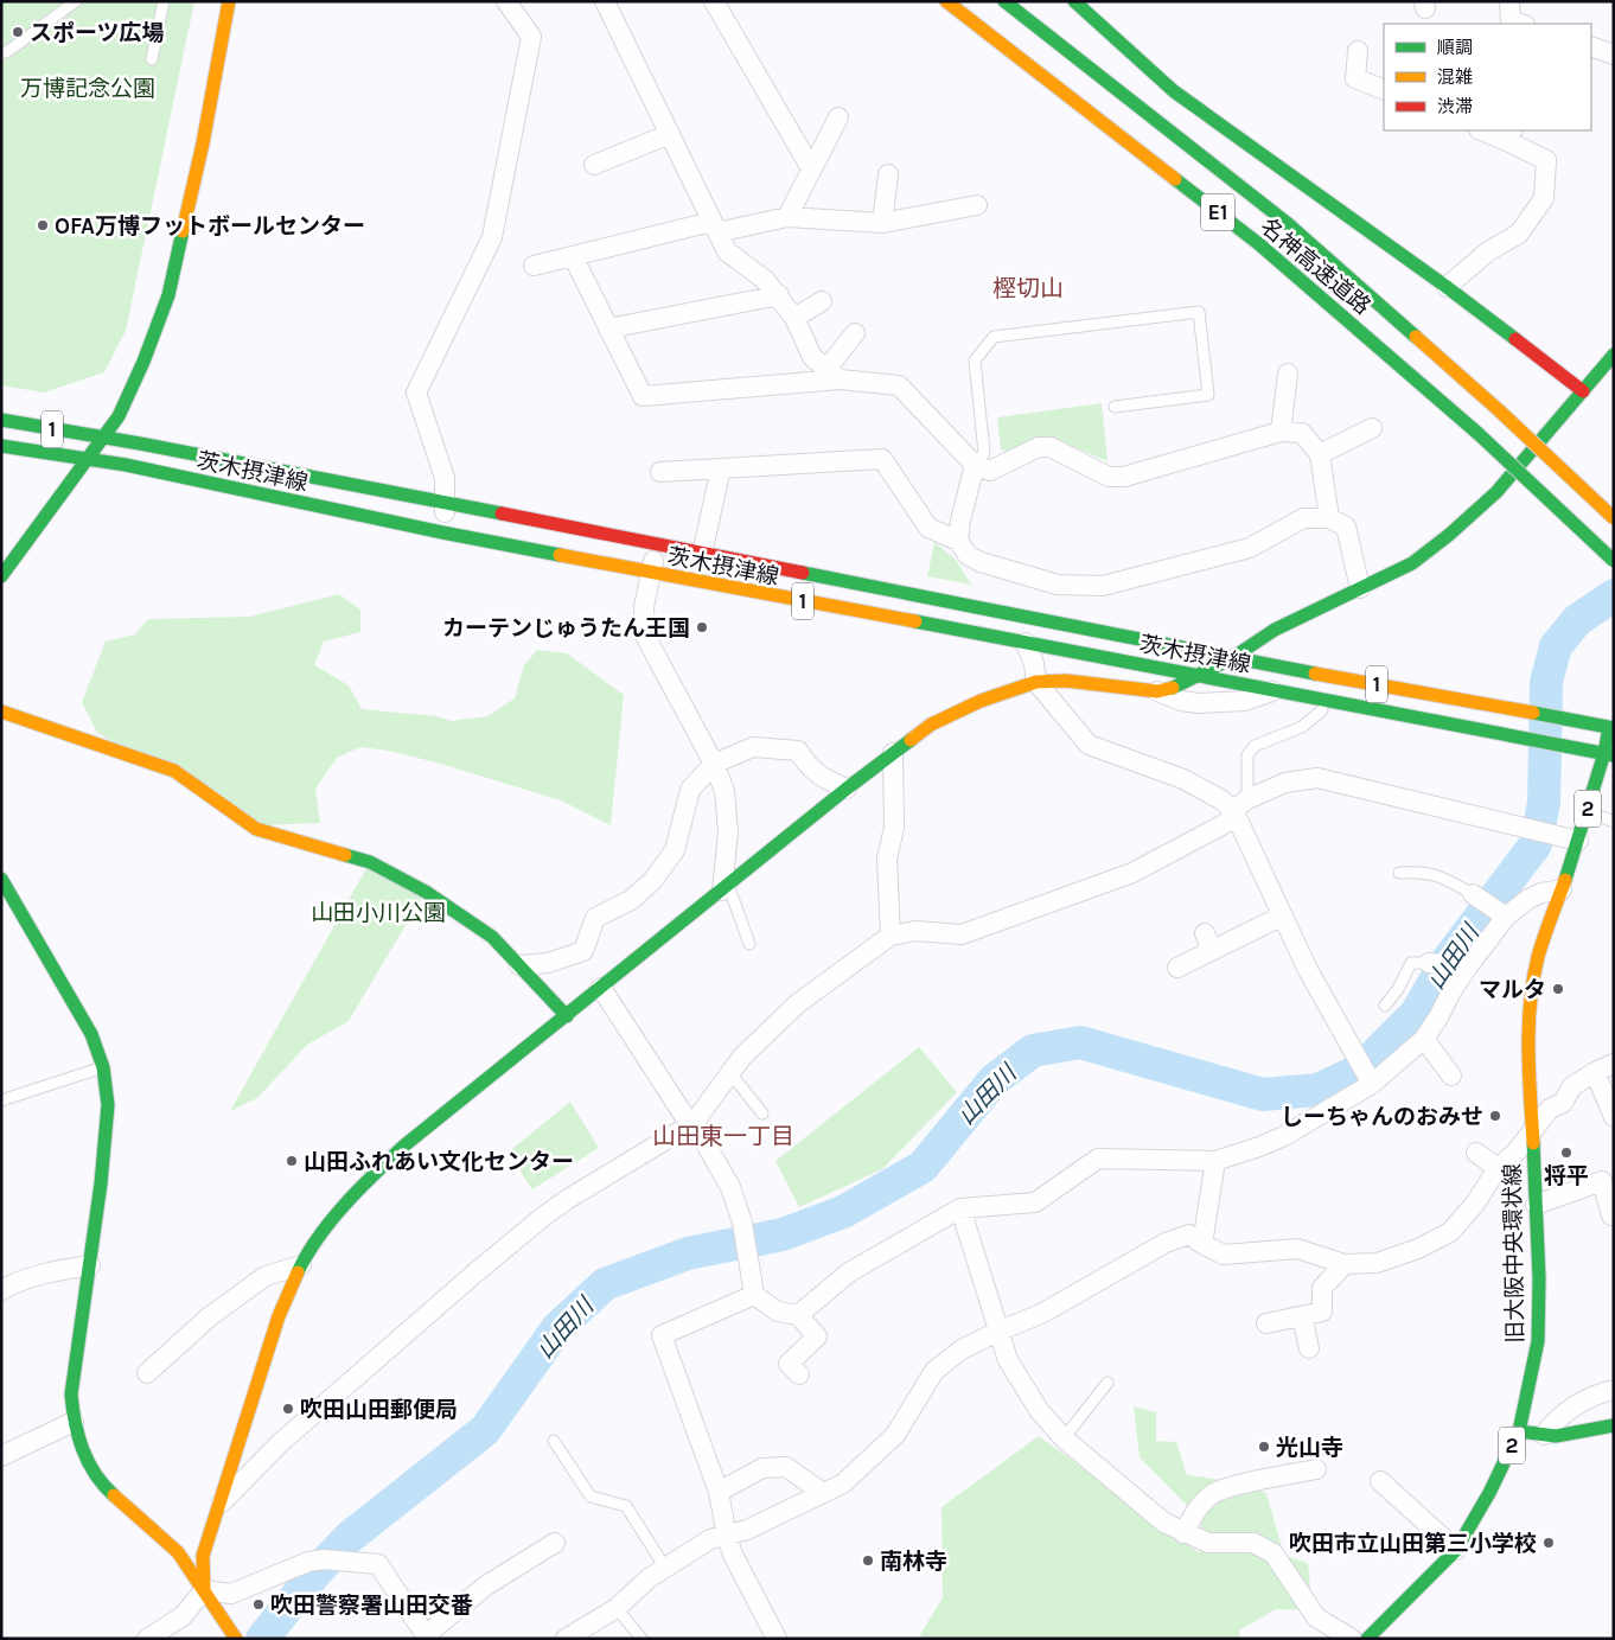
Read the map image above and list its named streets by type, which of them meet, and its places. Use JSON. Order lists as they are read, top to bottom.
{
  "streets": {
    "main road": [
      "E1",
      "名神高速道路",
      "1",
      "茨木摂津線",
      "2",
      "旧大阪中央環状線"
    ]
  },
  "crossings": [
    ["茨木摂津線", "旧大阪中央環状線"]
  ],
  "districts": ["樫切山", "山田東一丁目"],
  "water": ["山田川"],
  "parks": ["万博記念公園", "山田小川公園"],
  "places": [
    "スポーツ広場",
    "OFA万博フットボールセンター",
    "カーテンじゅうたん王国",
    "マルタ",
    "しーちゃんのおみせ",
    "将平",
    "山田ふれあい文化センター",
    "吹田山田郵便局",
    "光山寺",
    "吹田市立山田第三小学校",
    "南林寺",
    "吹田警察署山田交番"
  ],
  "legend": ["順調", "混雑", "渋滞"]
}
